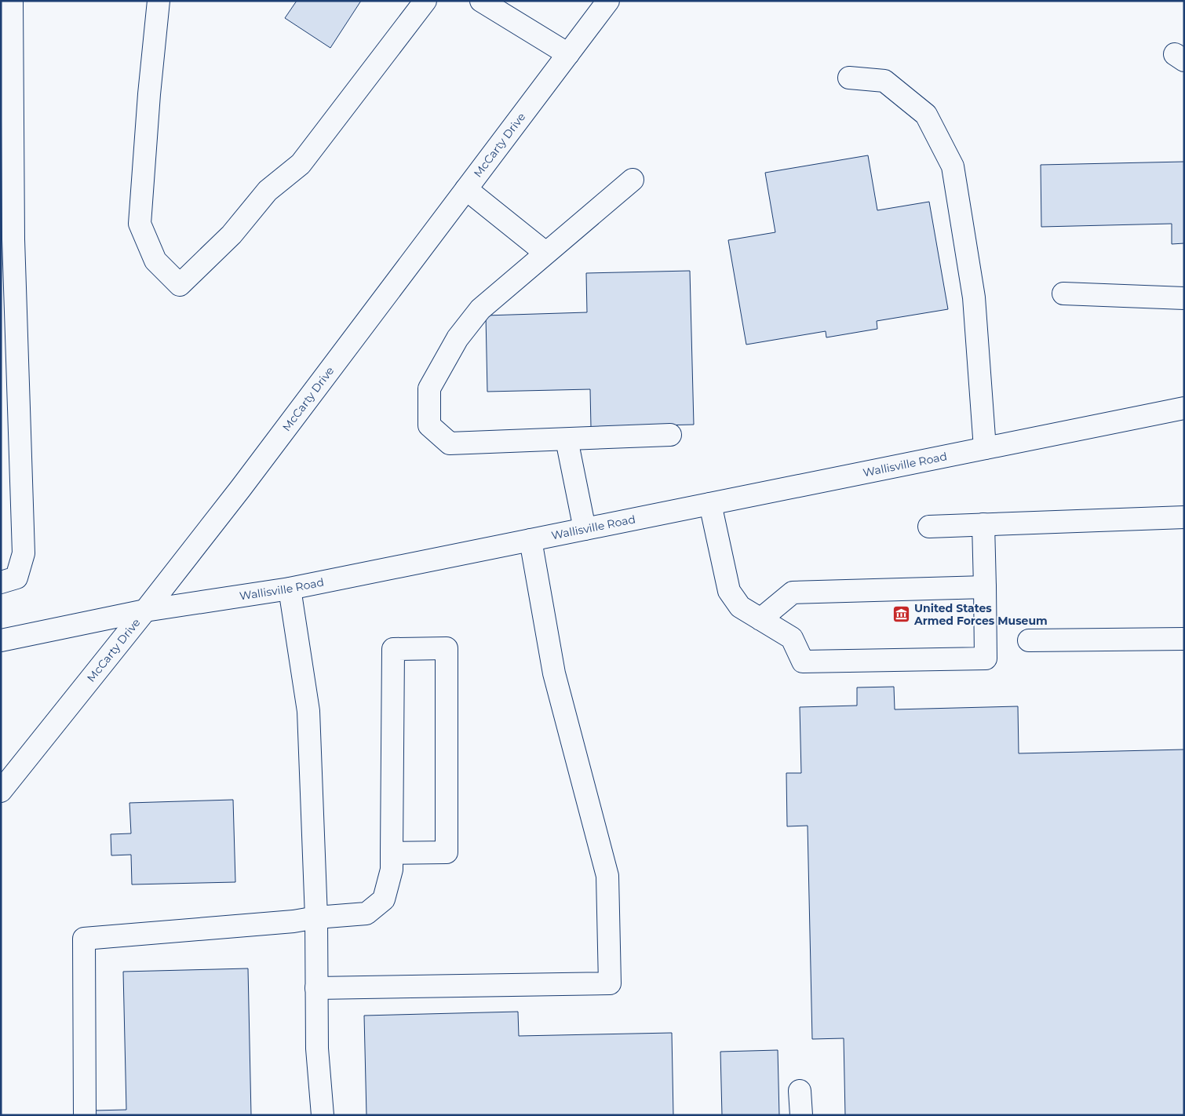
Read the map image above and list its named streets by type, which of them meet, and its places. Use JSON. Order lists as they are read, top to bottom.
{
  "streets": {
    "main road": ["McCarty Drive", "Wallisville Road"]
  },
  "crossings": [
    ["McCarty Drive", "Wallisville Road"]
  ],
  "places": {
    "museum": ["United States Armed Forces Museum"]
  }
}
